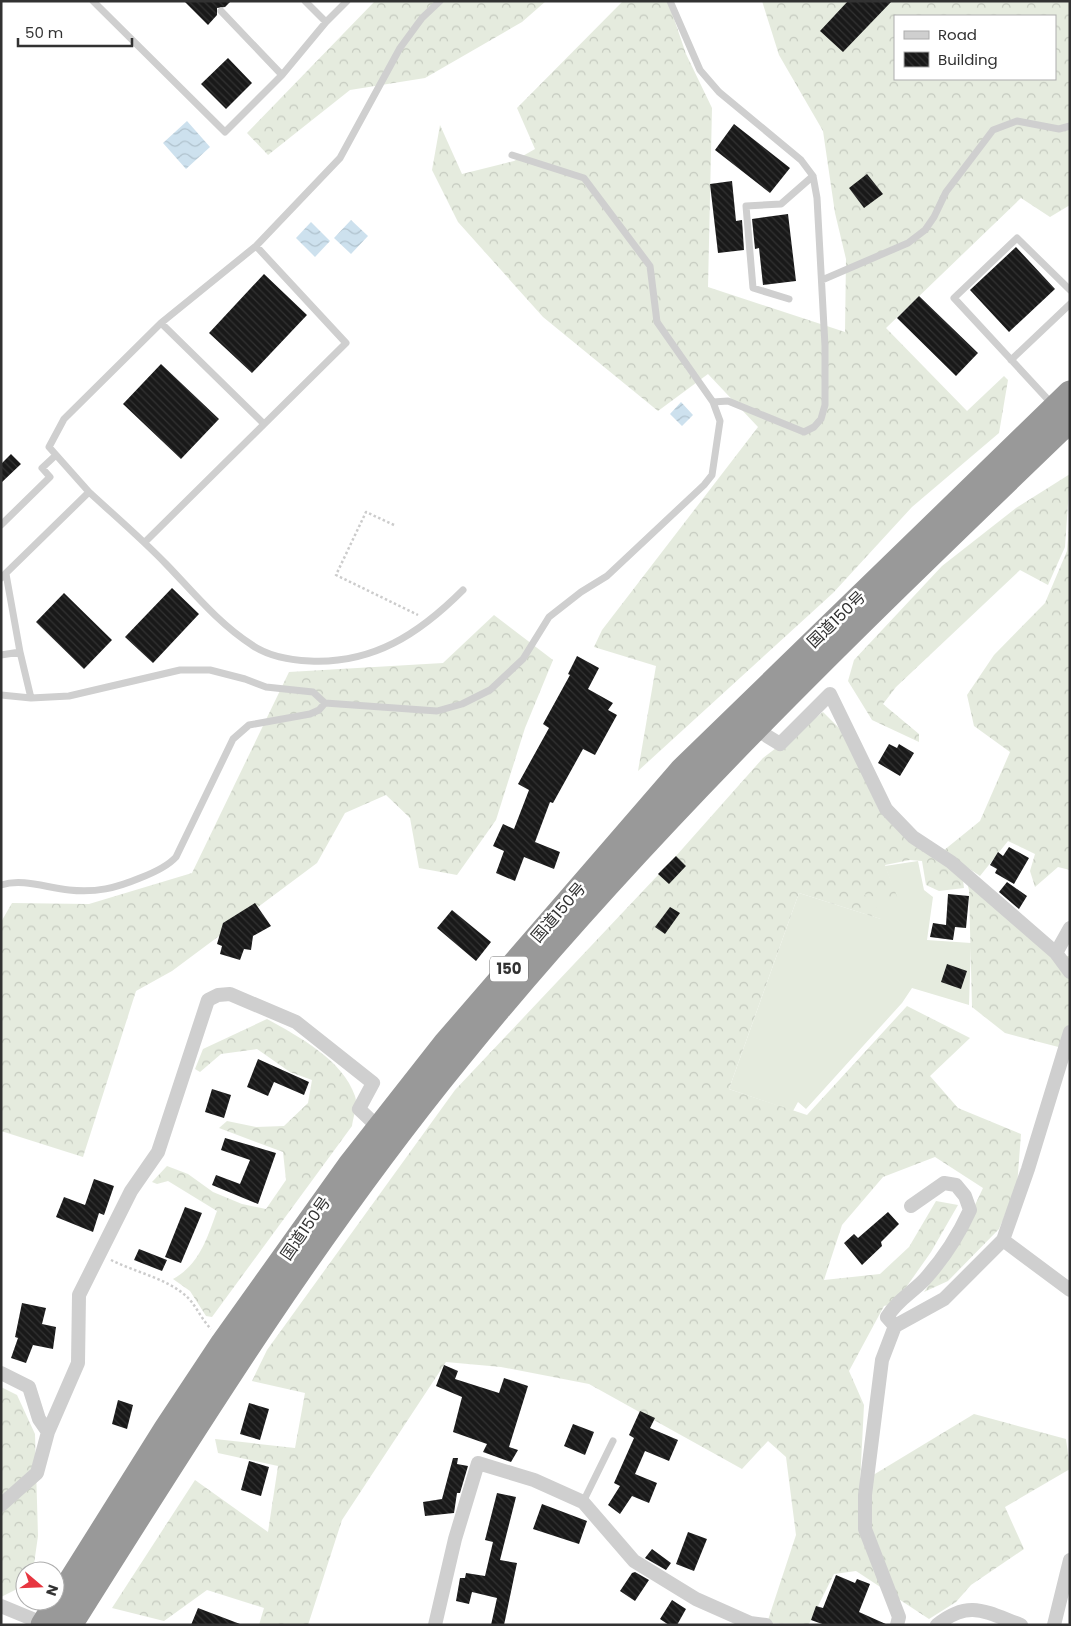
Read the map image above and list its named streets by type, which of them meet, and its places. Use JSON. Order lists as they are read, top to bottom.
{
  "streets": {
    "highway": ["国道150号", "150"]
  },
  "legend": ["Road", "Building"],
  "scale_bar": "50 m",
  "north": "right"
}
